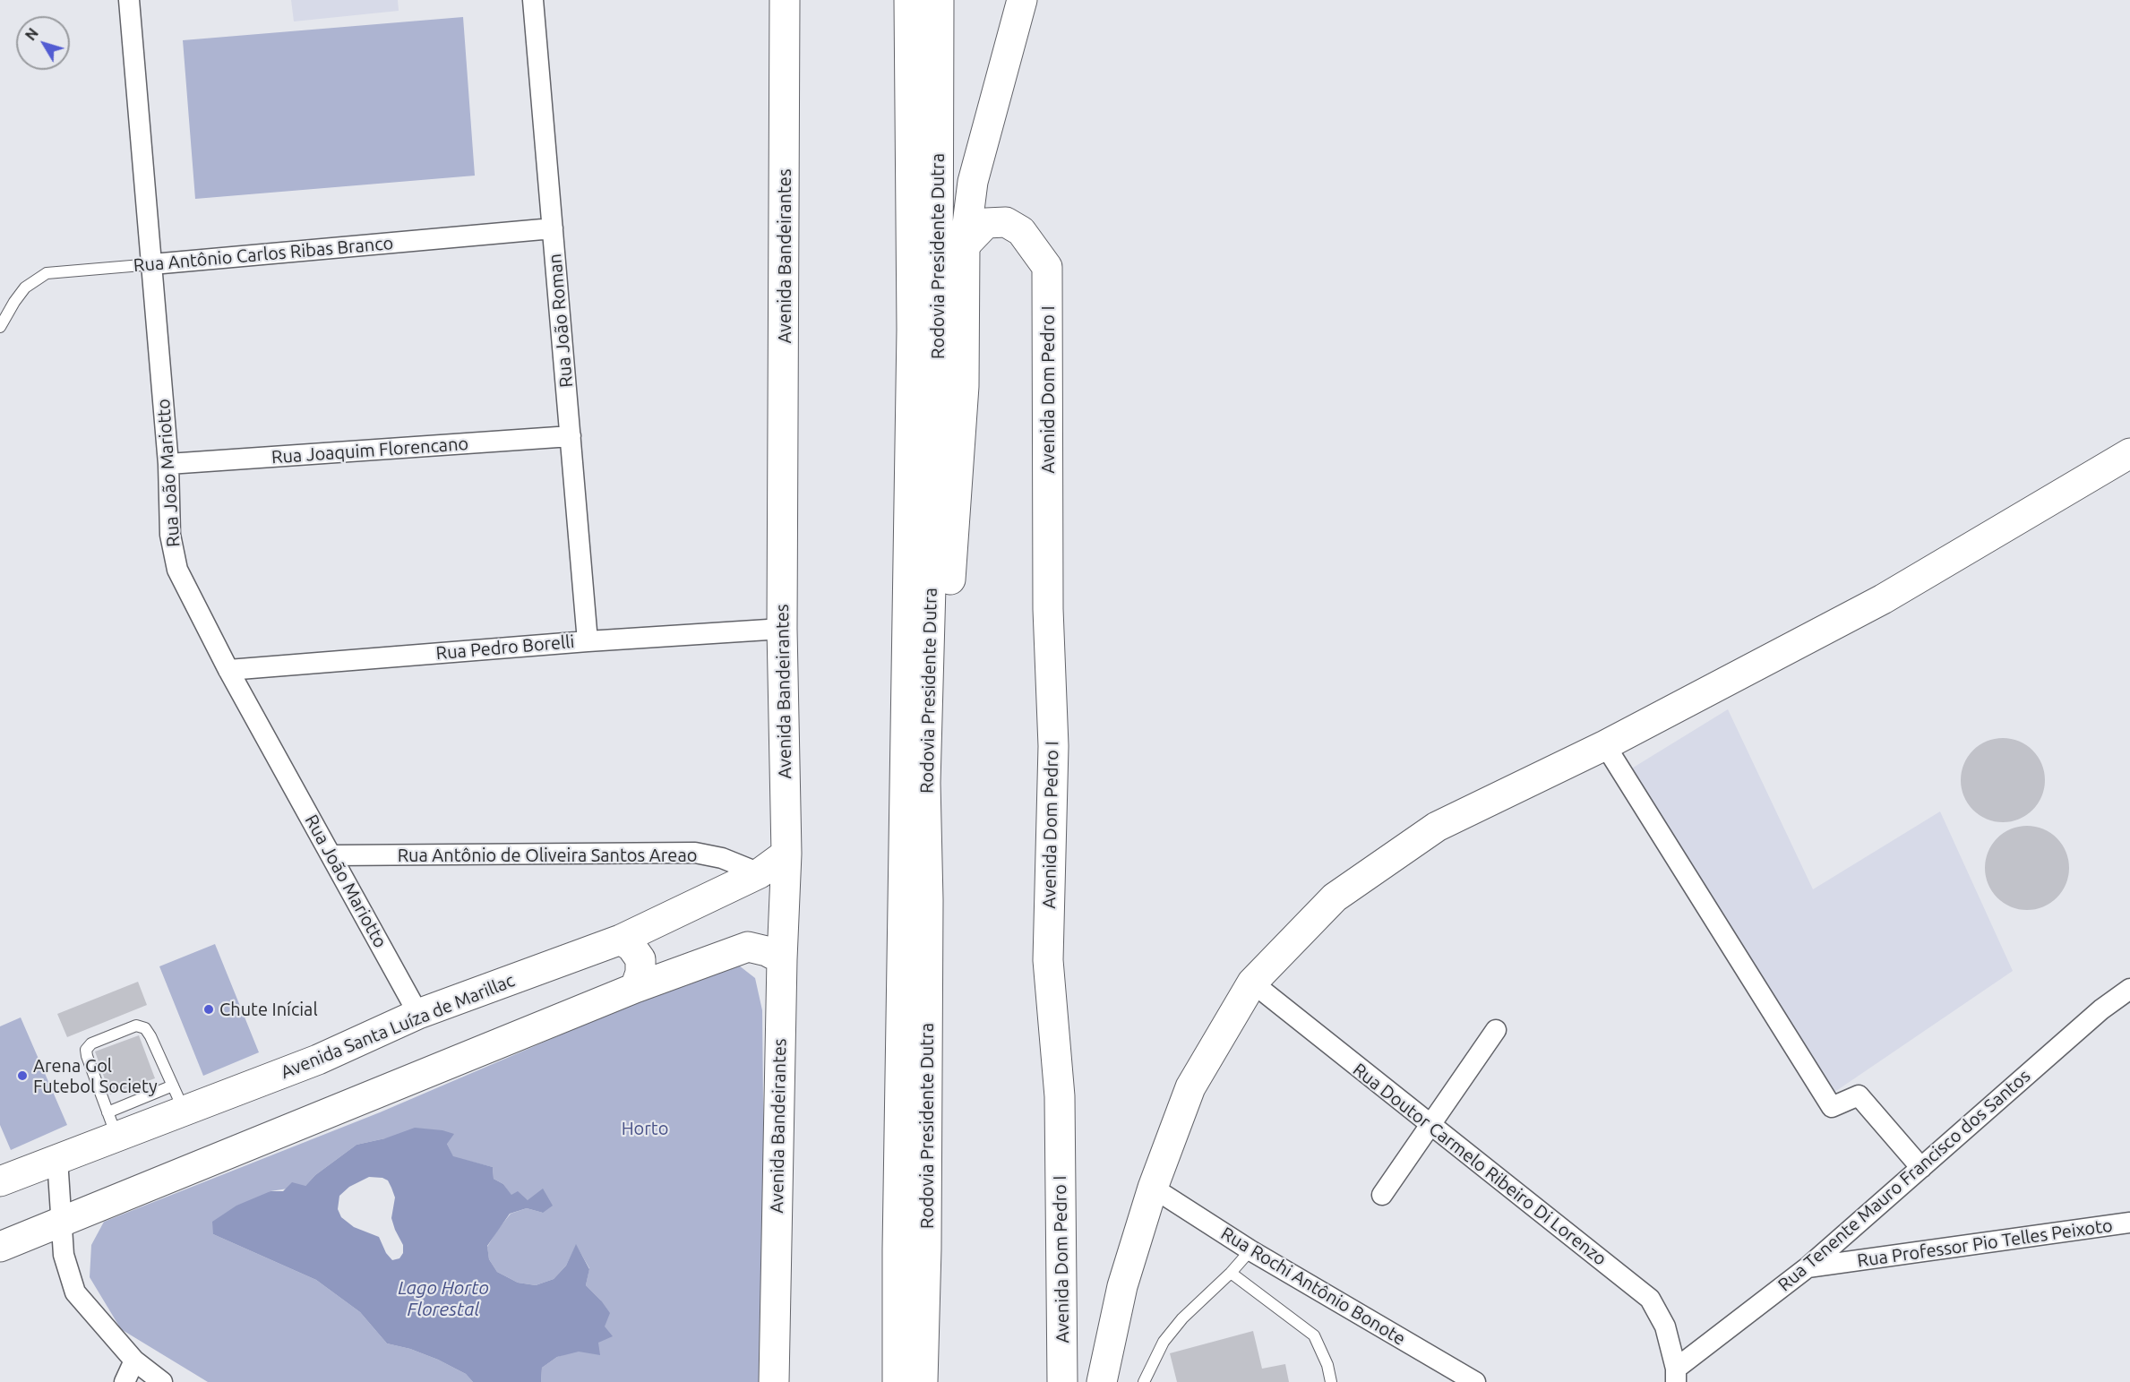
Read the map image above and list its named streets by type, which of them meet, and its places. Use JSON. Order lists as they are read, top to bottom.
{
  "streets": {
    "main road": [
      "Avenida Bandeirantes",
      "Rodovia Presidente Dutra",
      "Avenida Dom Pedro I",
      "Avenida Santa Luíza de Marillac"
    ],
    "street": [
      "Rua Antônio Carlos Ribas Branco",
      "Rua João Roman",
      "Rua Joaquim Florencano",
      "Rua João Mariotto",
      "Rua Pedro Borelli",
      "Rua Antônio de Oliveira Santos Areao",
      "Rua Doutor Carmelo Ribeiro Di Lorenzo",
      "Rua Tenente Mauro Francisco dos Santos",
      "Rua Professor Pio Telles Peixoto",
      "Rua Rochi Antônio Bonote"
    ]
  },
  "crossings": [
    ["Rua Antônio Carlos Ribas Branco", "Rua João Roman"],
    ["Rua Antônio Carlos Ribas Branco", "Rua João Mariotto"],
    ["Avenida Bandeirantes", "Rua Pedro Borelli"],
    ["Avenida Bandeirantes", "Avenida Santa Luíza de Marillac"],
    ["Rua João Roman", "Rua Joaquim Florencano"],
    ["Rua João Roman", "Rua Pedro Borelli"],
    ["Rua Joaquim Florencano", "Rua João Mariotto"],
    ["Rua João Mariotto", "Rua Pedro Borelli"],
    ["Rua João Mariotto", "Rua Antônio de Oliveira Santos Areao"],
    ["Rua João Mariotto", "Avenida Santa Luíza de Marillac"],
    ["Rua Antônio de Oliveira Santos Areao", "Avenida Santa Luíza de Marillac"],
    ["Rua Doutor Carmelo Ribeiro Di Lorenzo", "Rua Tenente Mauro Francisco dos Santos"],
    ["Rua Tenente Mauro Francisco dos Santos", "Rua Professor Pio Telles Peixoto"]
  ],
  "water": ["Lago Horto Florestal"],
  "parks": ["Horto"],
  "places": ["Chute Inícial", "Arena Gol Futebol Society"],
  "north": "top left"
}
